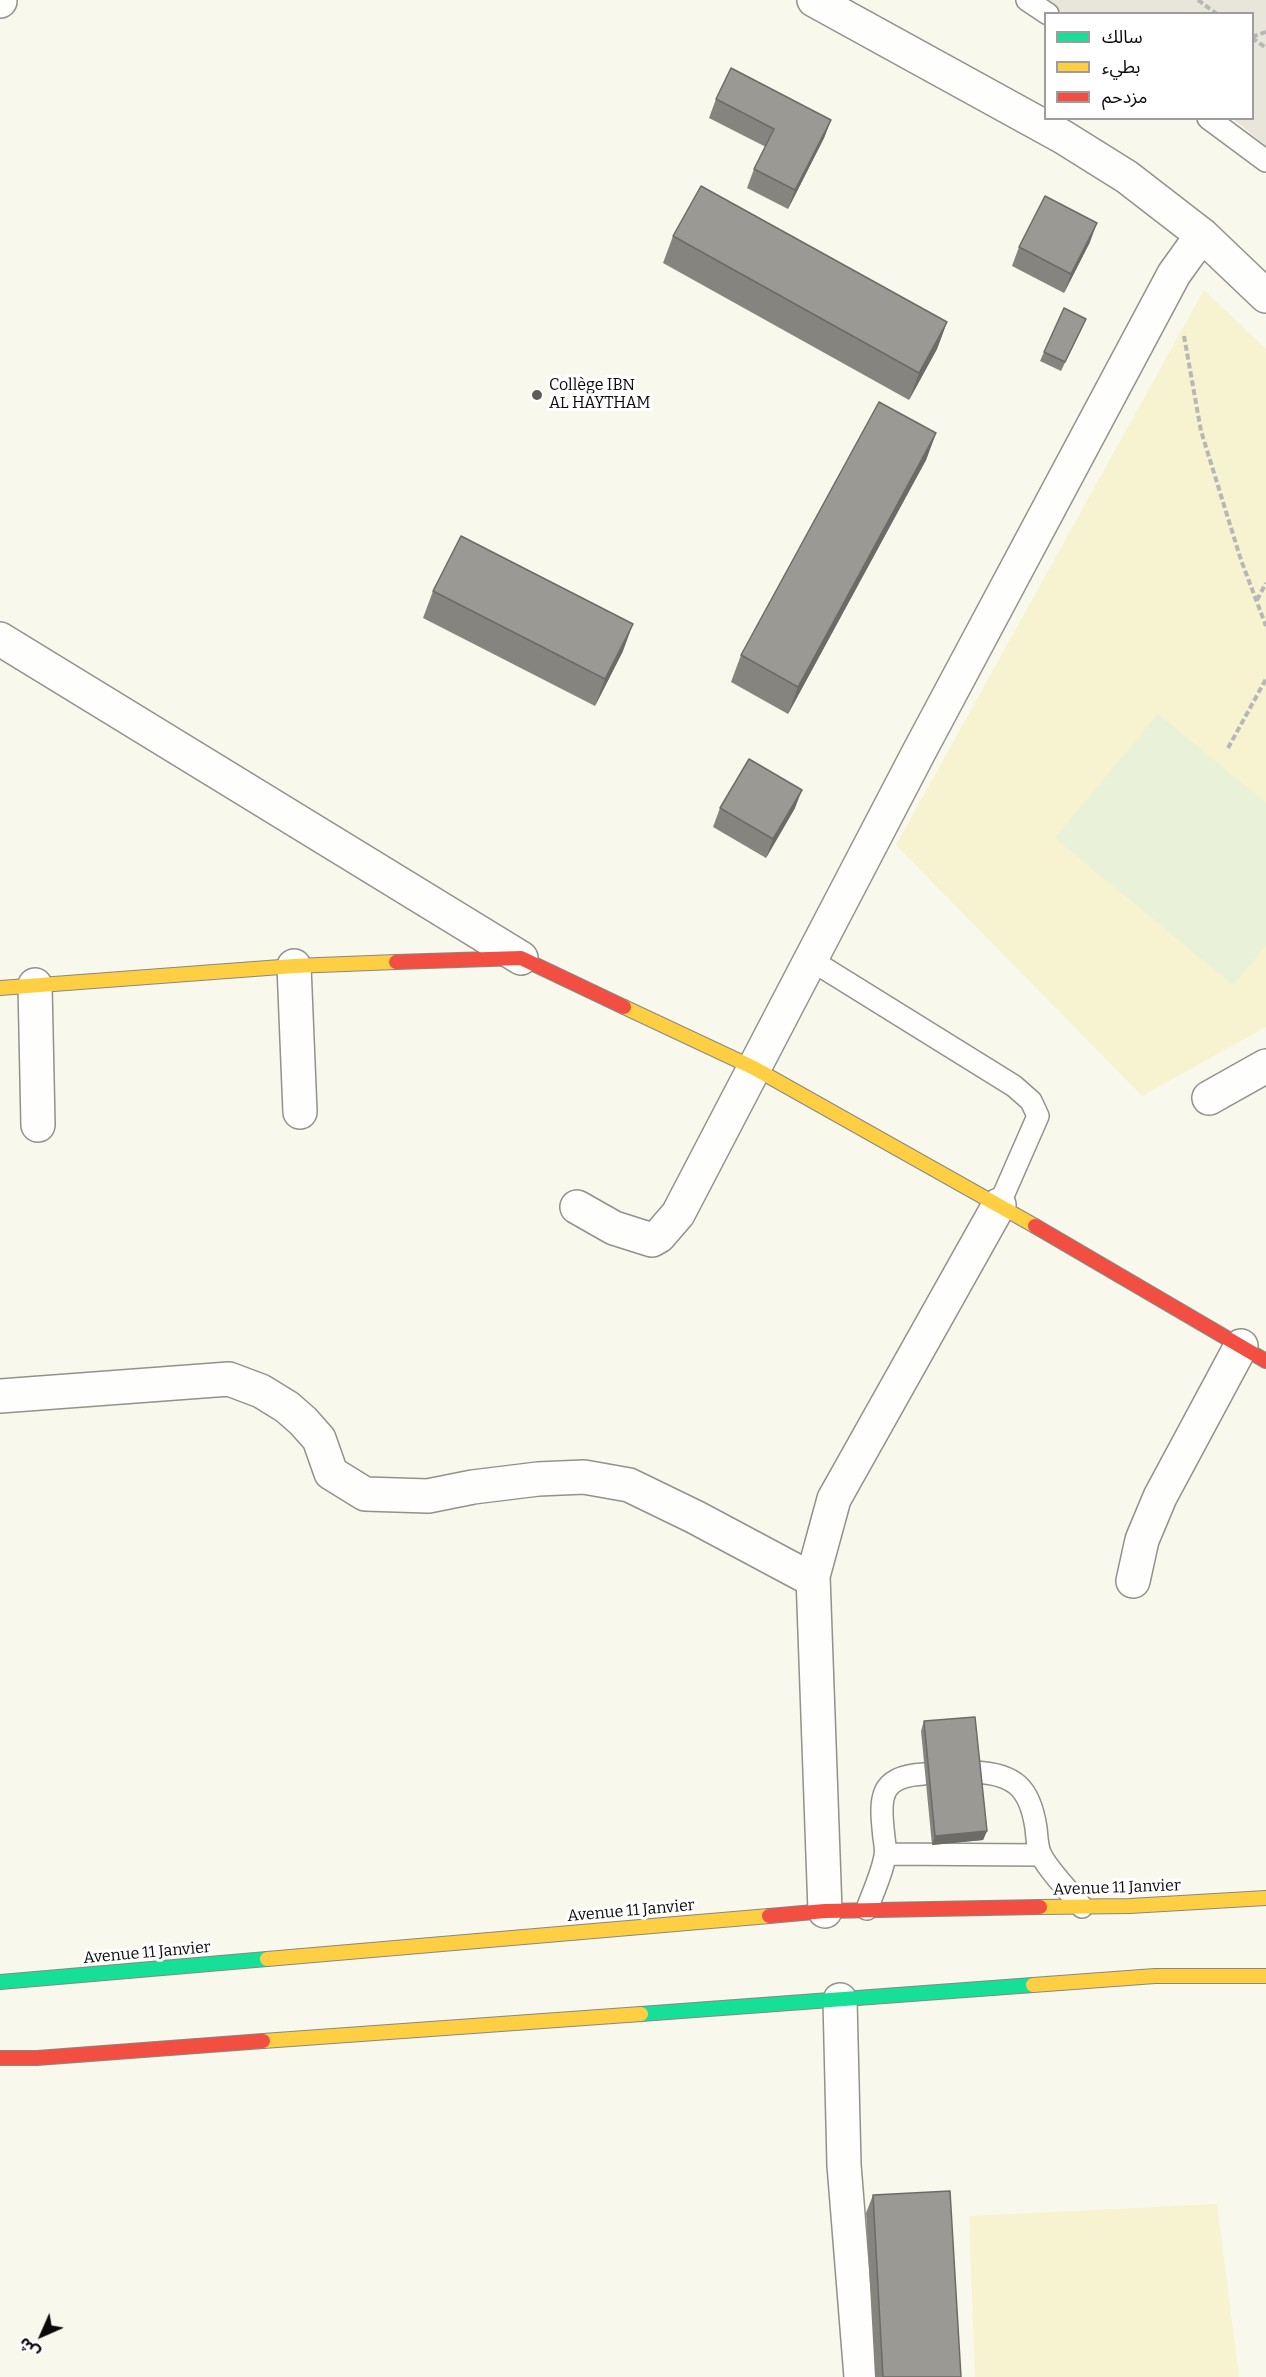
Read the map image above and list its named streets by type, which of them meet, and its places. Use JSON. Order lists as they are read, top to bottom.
{
  "streets": {
    "street": ["Avenue 11 Janvier"]
  },
  "places": ["Collège IBN AL HAYTHAM"],
  "legend": ["سالك", "بطيء", "مزدحم"],
  "north": "bottom left"
}
